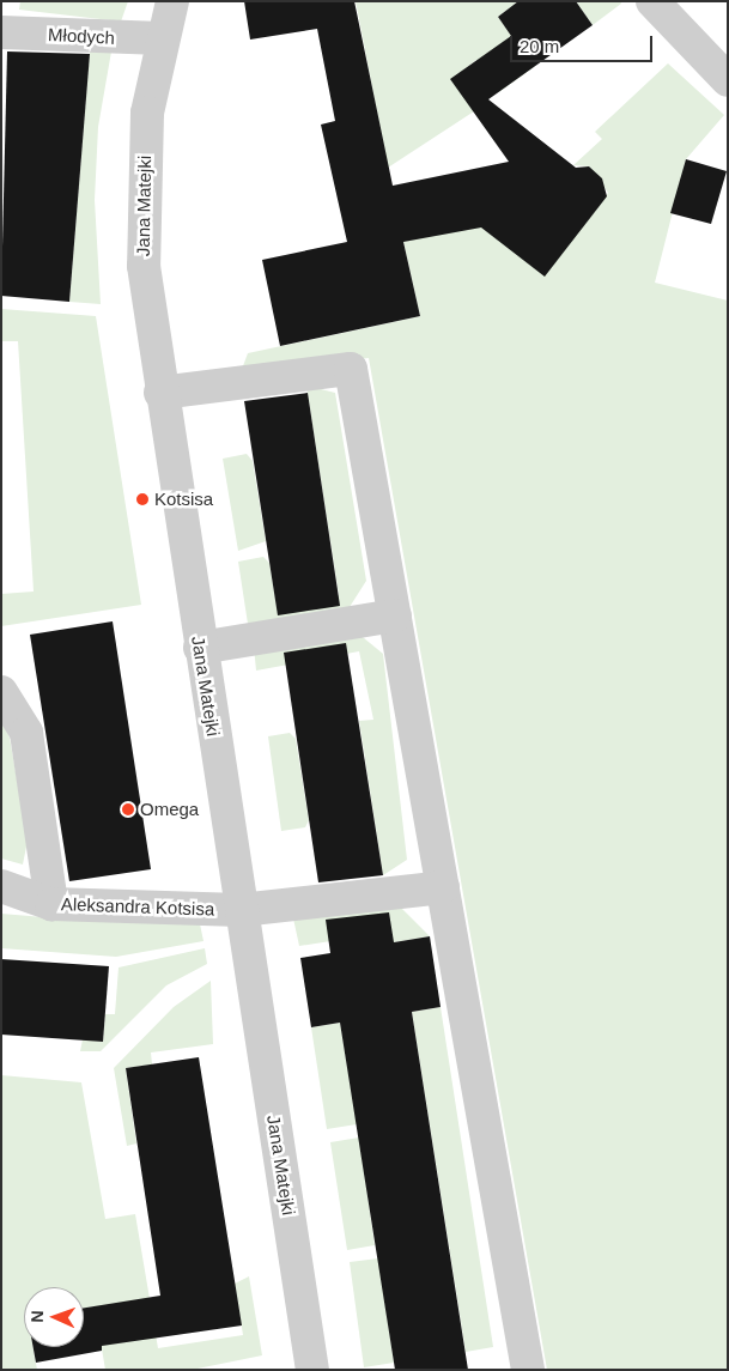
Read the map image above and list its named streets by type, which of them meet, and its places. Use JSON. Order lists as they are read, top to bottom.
{
  "streets": {
    "street": ["Młodych", "Jana Matejki", "Aleksandra Kotsisa"]
  },
  "crossings": [
    ["Młodych", "Jana Matejki"],
    ["Jana Matejki", "Aleksandra Kotsisa"]
  ],
  "places": ["Kotsisa", "Omega"],
  "scale_bar": "20 m",
  "north": "left"
}
